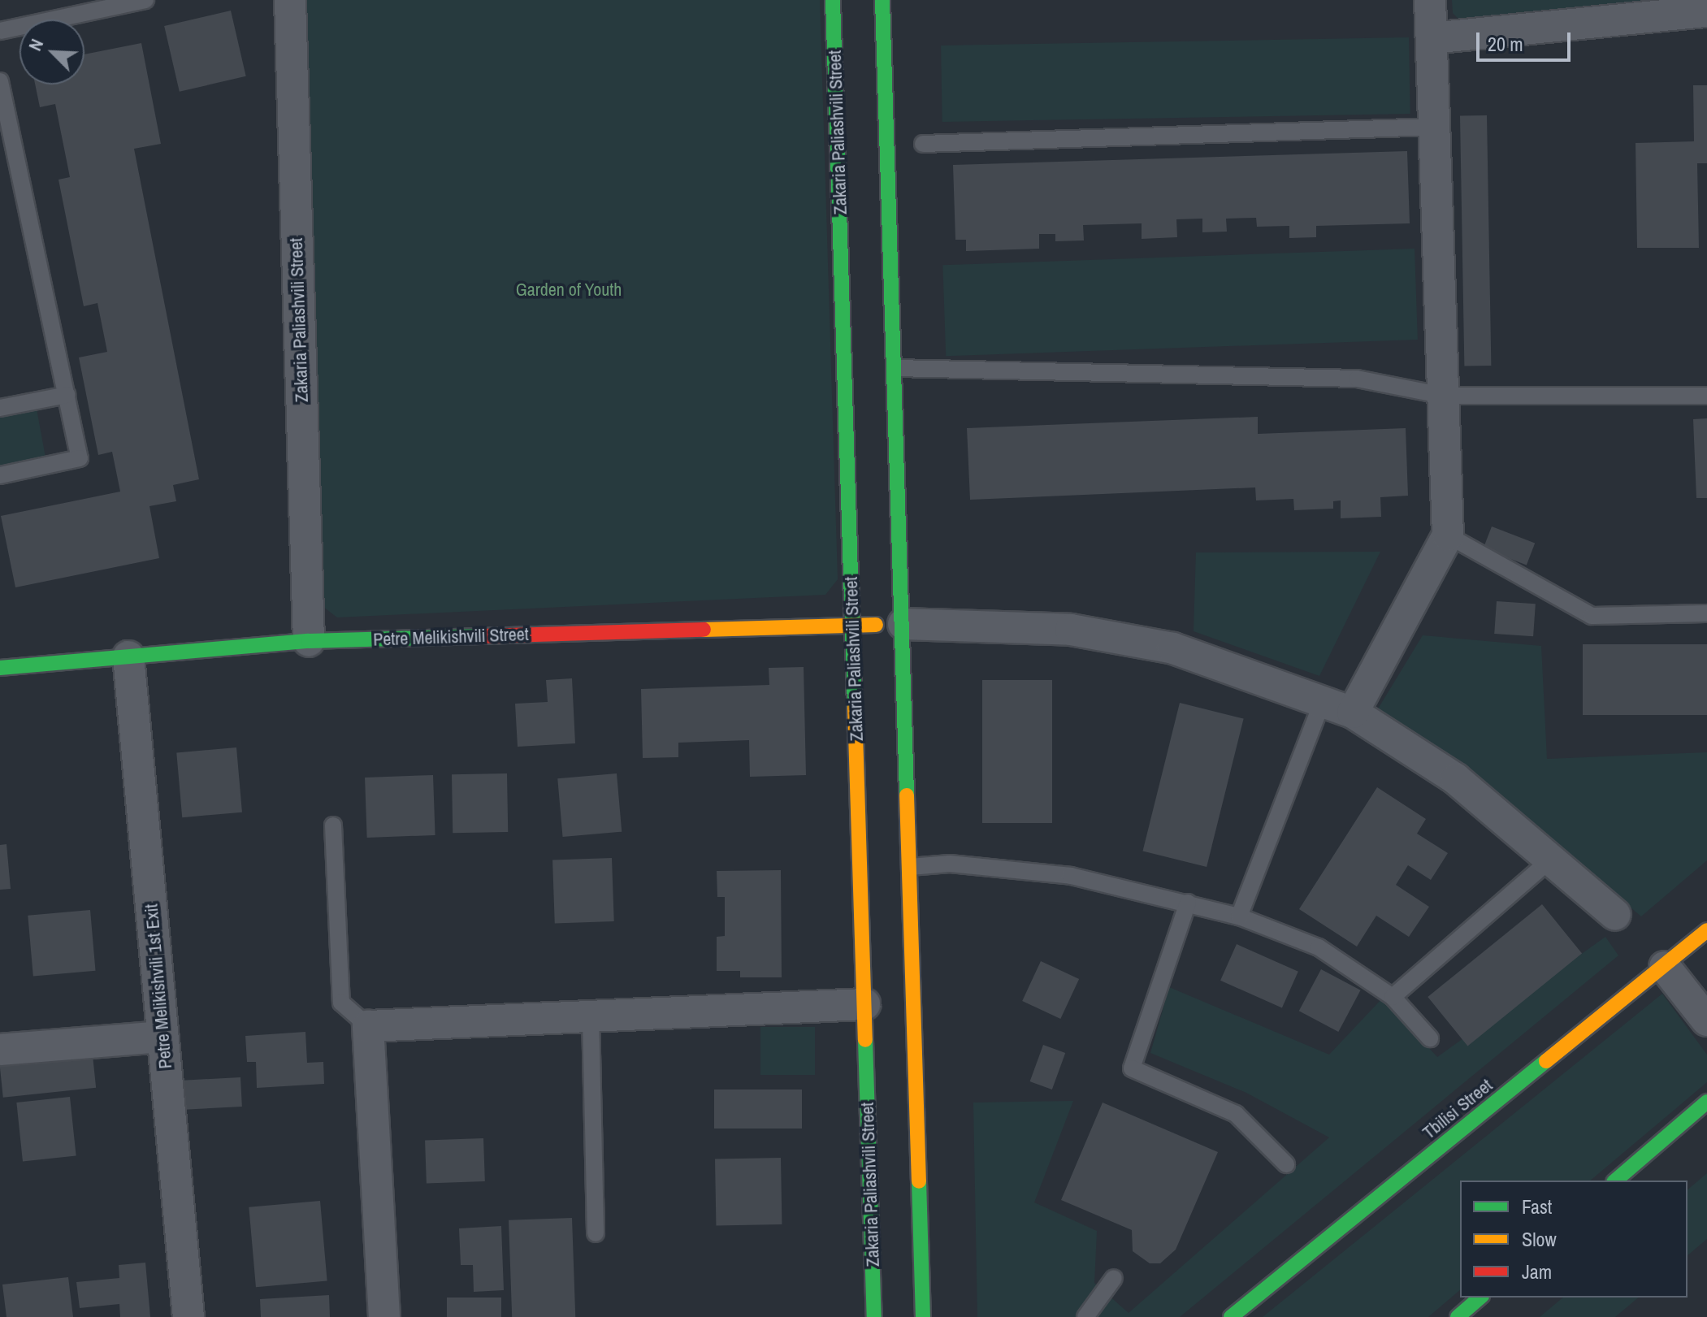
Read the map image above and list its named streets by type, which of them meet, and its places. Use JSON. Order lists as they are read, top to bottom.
{
  "streets": {
    "main road": ["Zakaria Paliashvili Street", "Petre Melikishvili Street", "Tbilisi Street"],
    "street": ["Petre Melikishvili 1st Exit"]
  },
  "crossings": [
    ["Zakaria Paliashvili Street", "Petre Melikishvili Street"],
    ["Petre Melikishvili Street", "Petre Melikishvili 1st Exit"]
  ],
  "parks": ["Garden of Youth"],
  "legend": ["Fast", "Slow", "Jam"],
  "scale_bar": "20 m",
  "north": "top left"
}
